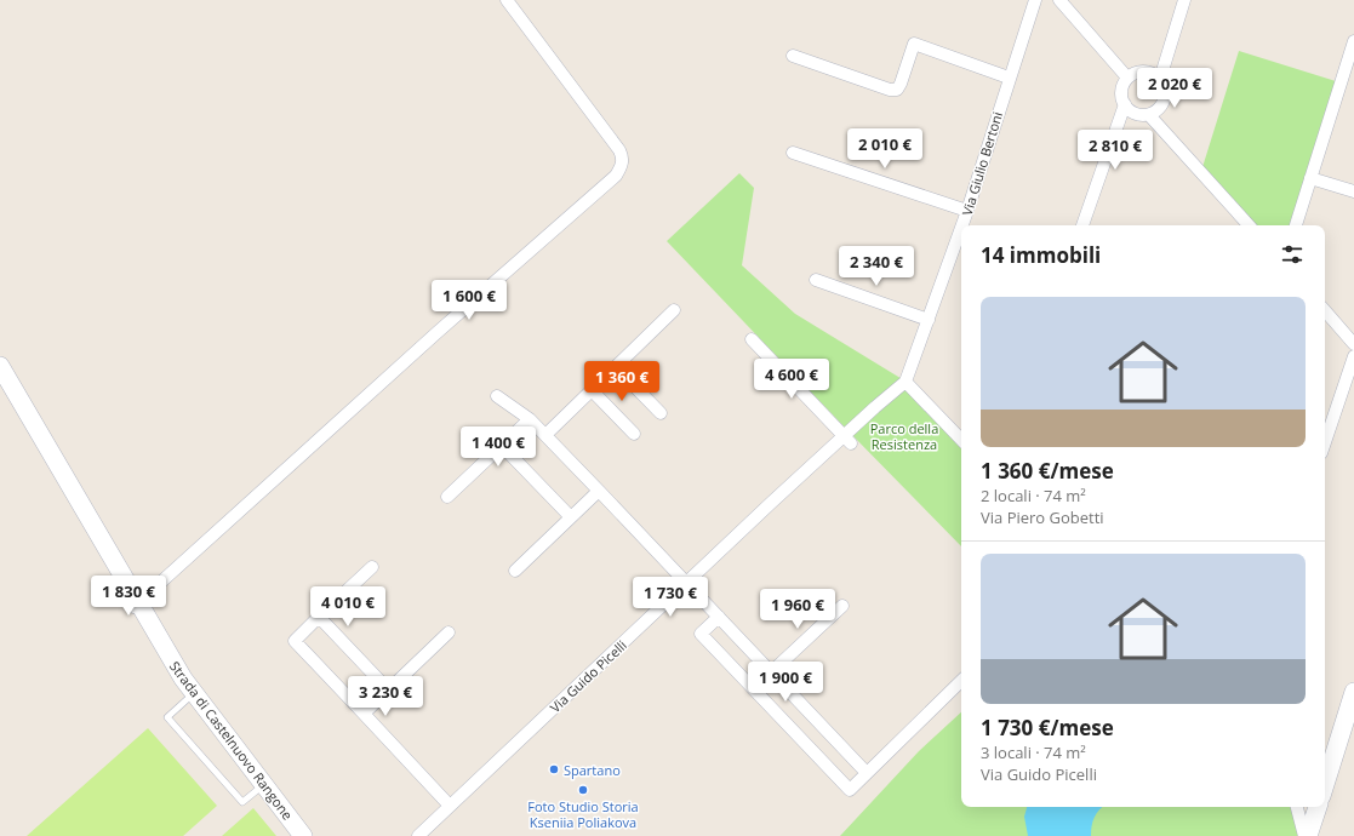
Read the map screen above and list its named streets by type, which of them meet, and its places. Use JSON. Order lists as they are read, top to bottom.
{
  "streets": {
    "main road": ["Strada di Castelnuovo Rangone"],
    "street": ["Via Giulio Bertoni", "Via Guido Picelli"]
  },
  "crossings": [
    ["Via Giulio Bertoni", "Via Guido Picelli"]
  ],
  "parks": ["Parco della Resistenza"],
  "places": ["Spartano", "Foto Studio Storia Kseniia Poliakova"],
  "page": {
    "price": [
      "2 020 €",
      "2 010 €",
      "2 810 €",
      "2 340 €",
      "1 600 €",
      "4 600 €",
      "1 360 €",
      "1 400 €",
      "1 830 €",
      "1 730 €",
      "4 010 €",
      "1 960 €",
      "1 900 €",
      "3 230 €"
    ],
    "heading": "14 immobili",
    "list": [
      {
        "name": "1 360 €/mese",
        "note": "2 locali · 74 m² · Via Piero Gobetti"
      },
      {
        "name": "1 730 €/mese",
        "note": "3 locali · 74 m² · Via Guido Picelli"
      }
    ]
  }
}
